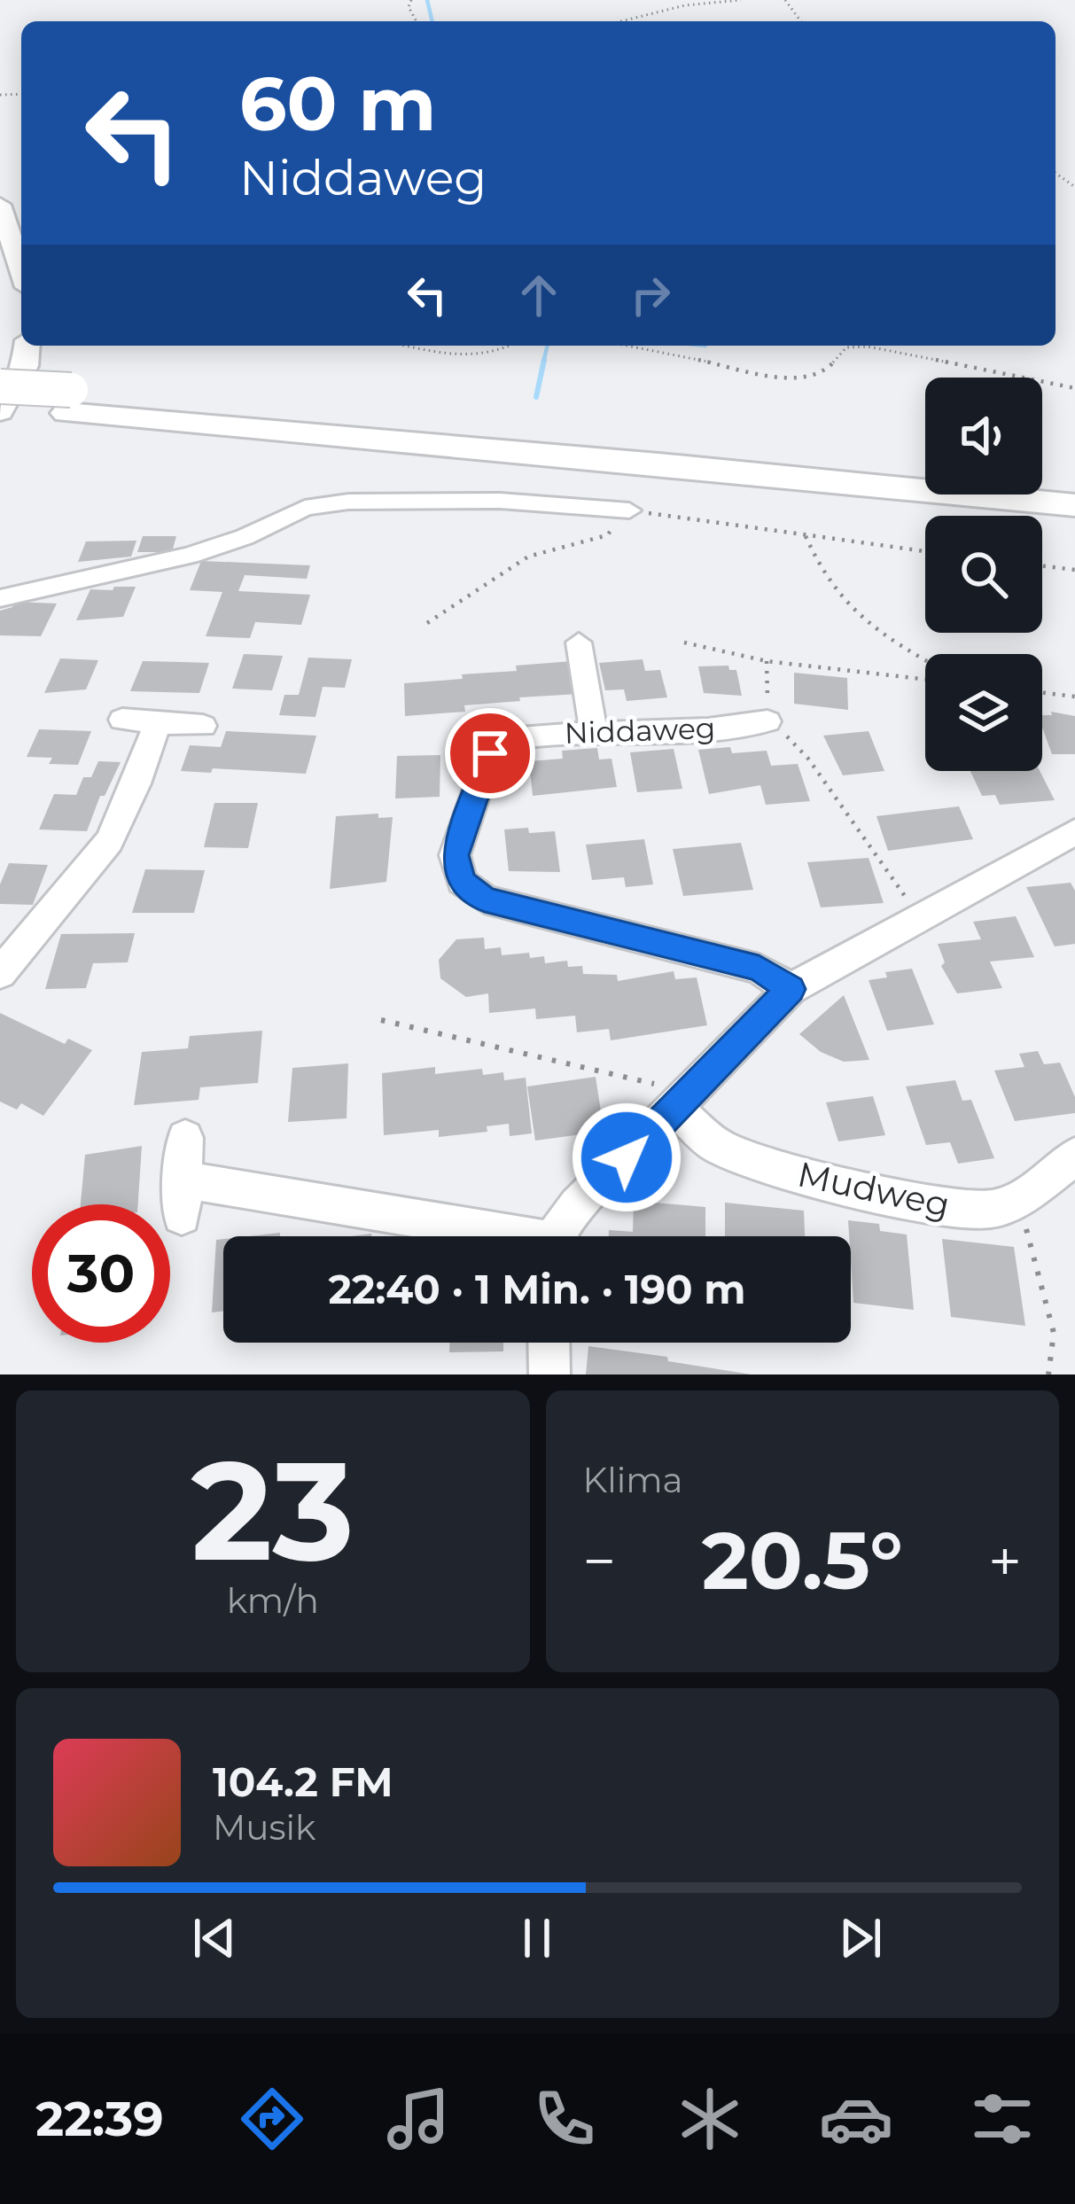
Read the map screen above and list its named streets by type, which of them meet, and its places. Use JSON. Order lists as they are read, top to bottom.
{
  "streets": {
    "street": ["Niddaweg", "Mudweg"]
  },
  "page": {
    "turn": ["60 m", "Niddaweg"],
    "limit": "30",
    "trip": "22:40 · 1 Min. · 190 m",
    "tile": [
      ["23", "km/h"],
      "Klima"
    ],
    "heat": ["−", "20.5°", "+"],
    "song": ["104.2 FM", "Musik"],
    "tabs": "22:39"
  }
}
